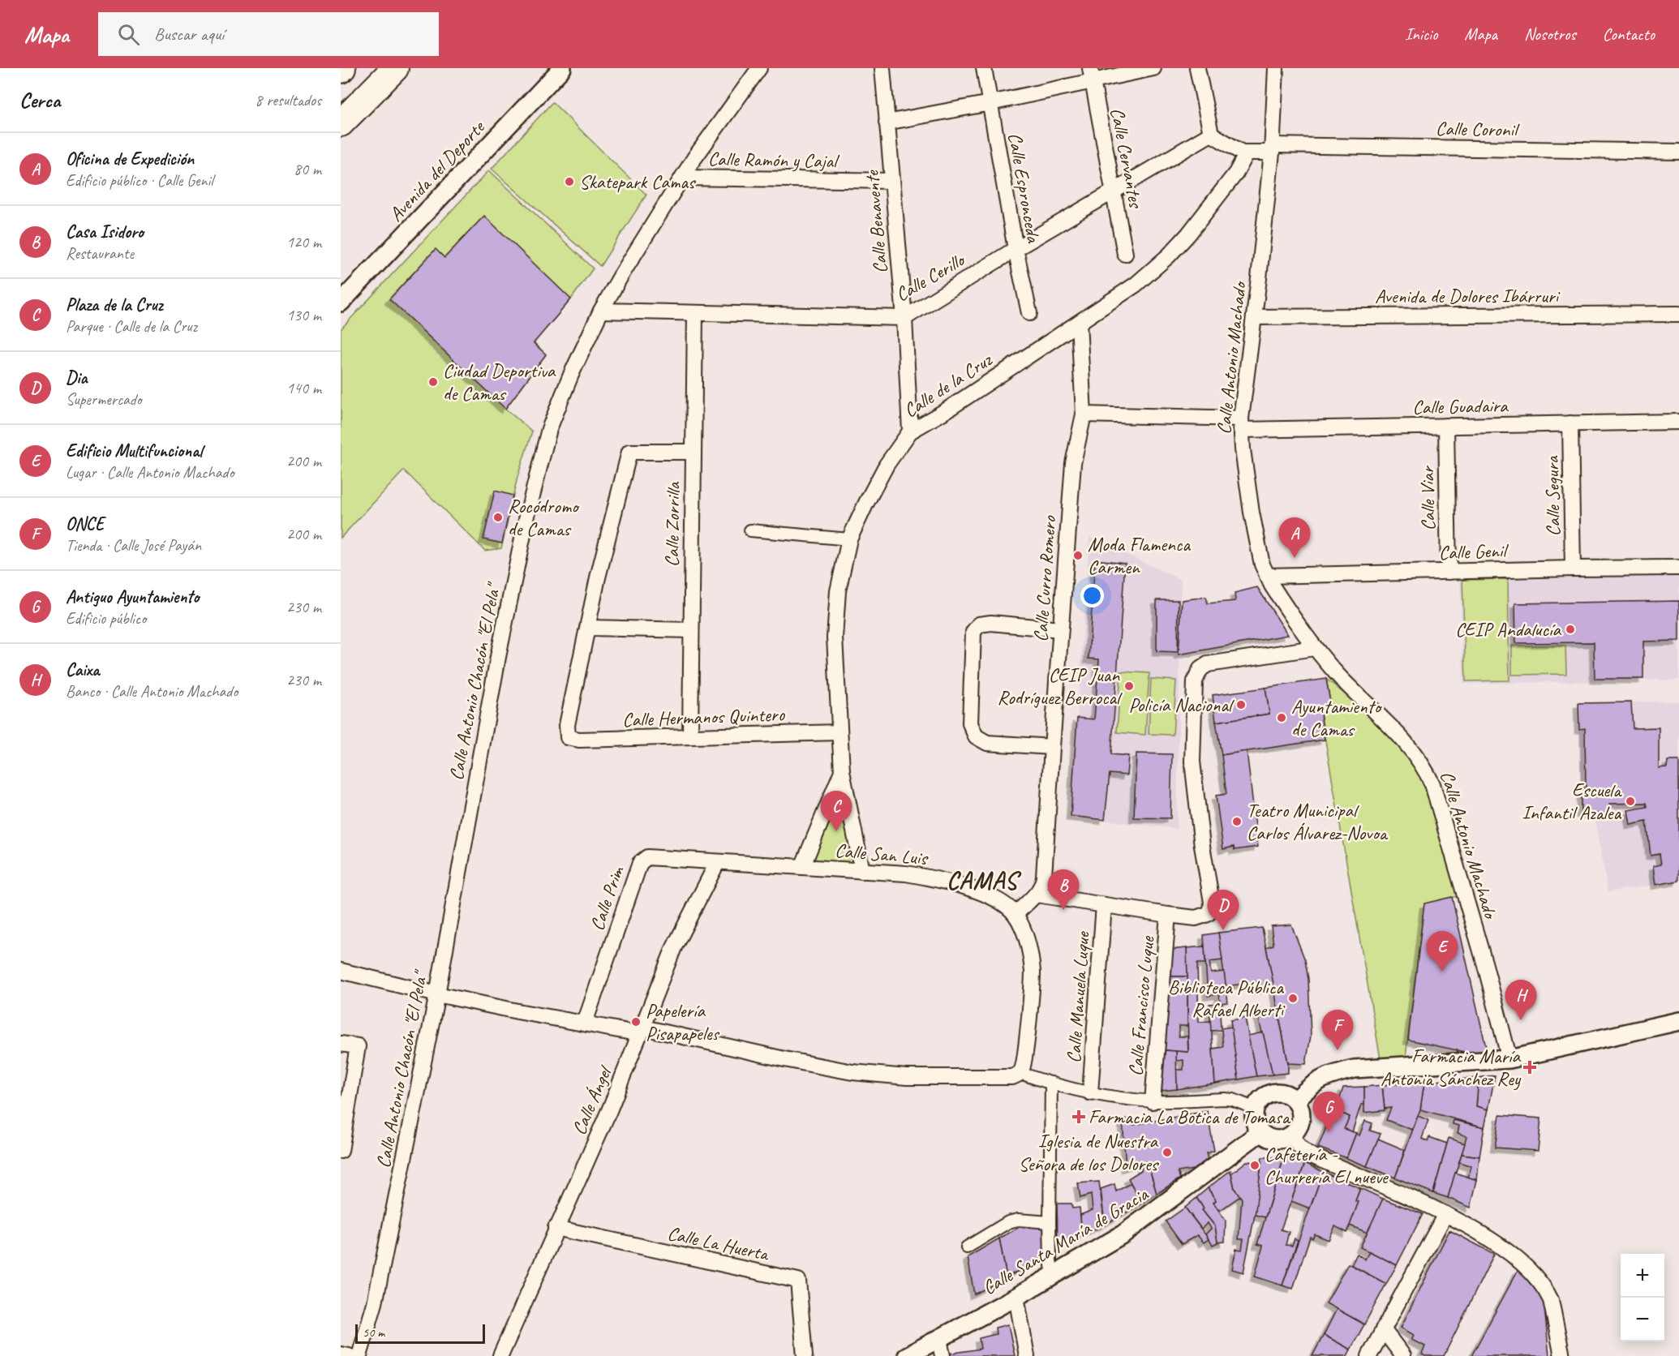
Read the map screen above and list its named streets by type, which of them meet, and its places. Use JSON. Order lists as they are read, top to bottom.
{
  "streets": {
    "street": [
      "Calle Coronil",
      "Calle Cervantes",
      "Calle Ramón y Cajal",
      "Avenida del Deporte",
      "Calle Espronceda",
      "Calle Benavente",
      "Calle Cerillo",
      "Avenida de Dolores Ibárruri",
      "Calle Antonio Machado",
      "Calle de la Cruz",
      "Calle Guadaira",
      "Calle Segura",
      "Calle Viar",
      "Calle Zorrilla",
      "Calle Genil",
      "Calle Curro Romero",
      "Calle Antonio Chacón \"El Pela\"",
      "Calle Hermanos Quintero",
      "Calle San Luis",
      "Calle Prim",
      "Calle Manuela Luque",
      "Calle Francisco Luque",
      "Calle Ángel",
      "Calle Santa María de Gracia",
      "Calle La Huerta"
    ]
  },
  "crossings": [
    ["Calle Coronil", "Calle Antonio Machado"],
    ["Calle Coronil", "Calle de la Cruz"],
    ["Calle Cervantes", "Calle Cerillo"],
    ["Calle Ramón y Cajal", "Calle Benavente"],
    ["Calle Ramón y Cajal", "Calle Antonio Chacón \"El Pela\""],
    ["Calle Espronceda", "Calle Cerillo"],
    ["Calle Benavente", "Calle Cerillo"],
    ["Calle Benavente", "Calle de la Cruz"],
    ["Calle Cerillo", "Calle Zorrilla"],
    ["Calle Cerillo", "Calle Antonio Chacón \"El Pela\""],
    ["Avenida de Dolores Ibárruri", "Calle Antonio Machado"],
    ["Calle Antonio Machado", "Calle Guadaira"],
    ["Calle Antonio Machado", "Calle Genil"],
    ["Calle de la Cruz", "Calle Curro Romero"],
    ["Calle de la Cruz", "Calle Hermanos Quintero"],
    ["Calle de la Cruz", "Calle San Luis"],
    ["Calle Guadaira", "Calle Segura"],
    ["Calle Guadaira", "Calle Viar"],
    ["Calle Guadaira", "Calle Curro Romero"],
    ["Calle Segura", "Calle Genil"],
    ["Calle Viar", "Calle Genil"],
    ["Calle Zorrilla", "Calle Hermanos Quintero"],
    ["Calle Curro Romero", "Calle San Luis"],
    ["Calle San Luis", "Calle Prim"],
    ["Calle San Luis", "Calle Ángel"],
    ["Calle Prim", "Calle Ángel"],
    ["Calle Ángel", "Calle La Huerta"]
  ],
  "districts": ["CAMAS"],
  "places": {
    "other": [
      "Skatepark Camas",
      "Ciudad Deportiva de Camas",
      "Rocódromo de Camas",
      "Moda Flamenca Carmen",
      "CEIP Andalucía",
      "CEIP Juan Rodríguez Berrocal",
      "Policía Nacional",
      "Ayuntamiento de Camas",
      "Escuela Infantil Azalea",
      "Teatro Municipal Carlos Álvarez-Novoa",
      "Biblioteca Pública Rafael Alberti",
      "Papelería Pisapapeles",
      "Iglesia de Nuestra Señora de los Dolores",
      "Cafetería - Churrería El nueve"
    ],
    "health": ["Farmacia María Antonia Sánchez Rey", "Farmacia La Botica de Tomasa"]
  },
  "scale_bar": "50 m",
  "page": {
    "header": "Mapa",
    "search": "Buscar aquí",
    "nav": [
      "Inicio",
      "Mapa",
      "Nosotros",
      "Contacto"
    ],
    "heading": ["Cerca", "8 resultados"],
    "list": [
      {
        "mark": "A",
        "name": "Oficina de Expedición",
        "note": "Edificio público · Calle Genil",
        "value": "80 m"
      },
      {
        "mark": "B",
        "name": "Casa Isidoro",
        "note": "Restaurante",
        "value": "120 m"
      },
      {
        "mark": "C",
        "name": "Plaza de la Cruz",
        "note": "Parque · Calle de la Cruz",
        "value": "130 m"
      },
      {
        "mark": "D",
        "name": "Dia",
        "note": "Supermercado",
        "value": "140 m"
      },
      {
        "mark": "E",
        "name": "Edificio Multifuncional",
        "note": "Lugar · Calle Antonio Machado",
        "value": "200 m"
      },
      {
        "mark": "F",
        "name": "ONCE",
        "note": "Tienda · Calle José Payán",
        "value": "200 m"
      },
      {
        "mark": "G",
        "name": "Antiguo Ayuntamiento",
        "note": "Edificio público",
        "value": "230 m"
      },
      {
        "mark": "H",
        "name": "Caixa",
        "note": "Banco · Calle Antonio Machado",
        "value": "230 m"
      }
    ],
    "pins": [
      "A",
      "C",
      "B",
      "D",
      "E",
      "H",
      "F",
      "G"
    ],
    "map_buttons": ["+", "−"],
    "scale": "50 m"
  }
}
